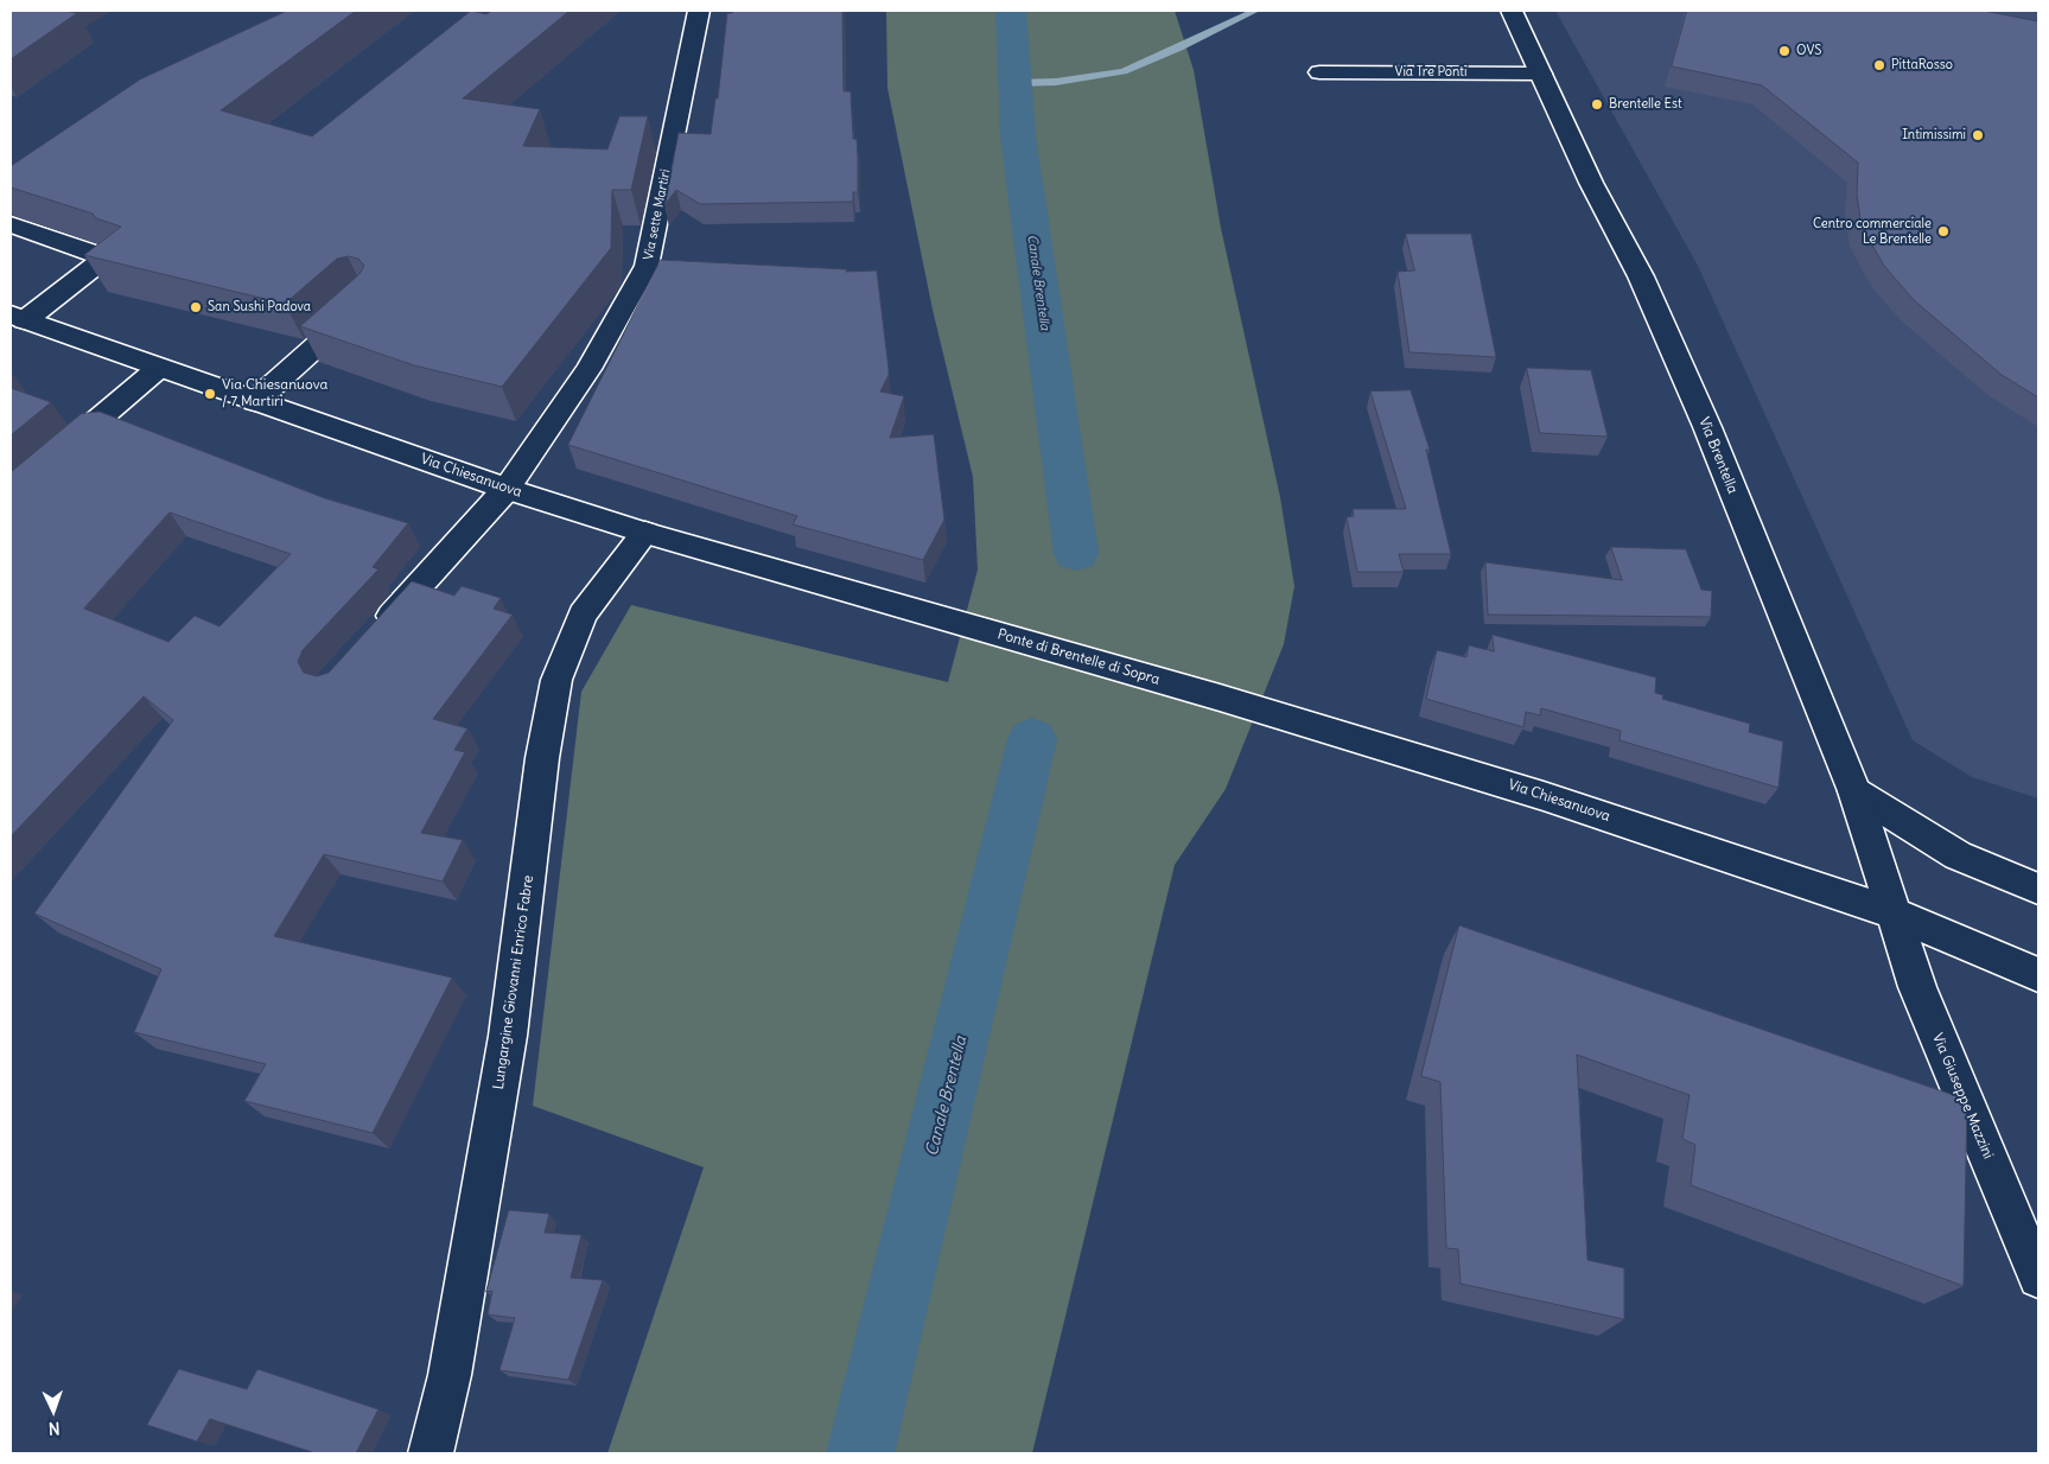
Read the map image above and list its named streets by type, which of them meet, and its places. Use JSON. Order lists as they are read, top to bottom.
{
  "streets": {
    "main road": [
      "Via Tre Ponti",
      "Via sette Martiri",
      "Via Brentella",
      "Via Chiesanuova",
      "Ponte di Brentelle di Sopra",
      "Lungargine Giovanni Enrico Fabre",
      "Via Giuseppe Mazzini"
    ]
  },
  "crossings": [
    ["Via Tre Ponti", "Via Brentella"],
    ["Via sette Martiri", "Via Chiesanuova"],
    ["Via Brentella", "Via Chiesanuova"],
    ["Via Brentella", "Via Giuseppe Mazzini"],
    ["Via Chiesanuova", "Ponte di Brentelle di Sopra"],
    ["Via Chiesanuova", "Lungargine Giovanni Enrico Fabre"],
    ["Via Chiesanuova", "Via Giuseppe Mazzini"]
  ],
  "water": ["Canale Brentella"],
  "places": [
    "OVS",
    "PittaRosso",
    "Brentelle Est",
    "Intimissimi",
    "Centro commerciale Le Brentelle",
    "San Sushi Padova",
    "Via Chiesanuova / 7 Martiri"
  ],
  "north": "bottom"
}
